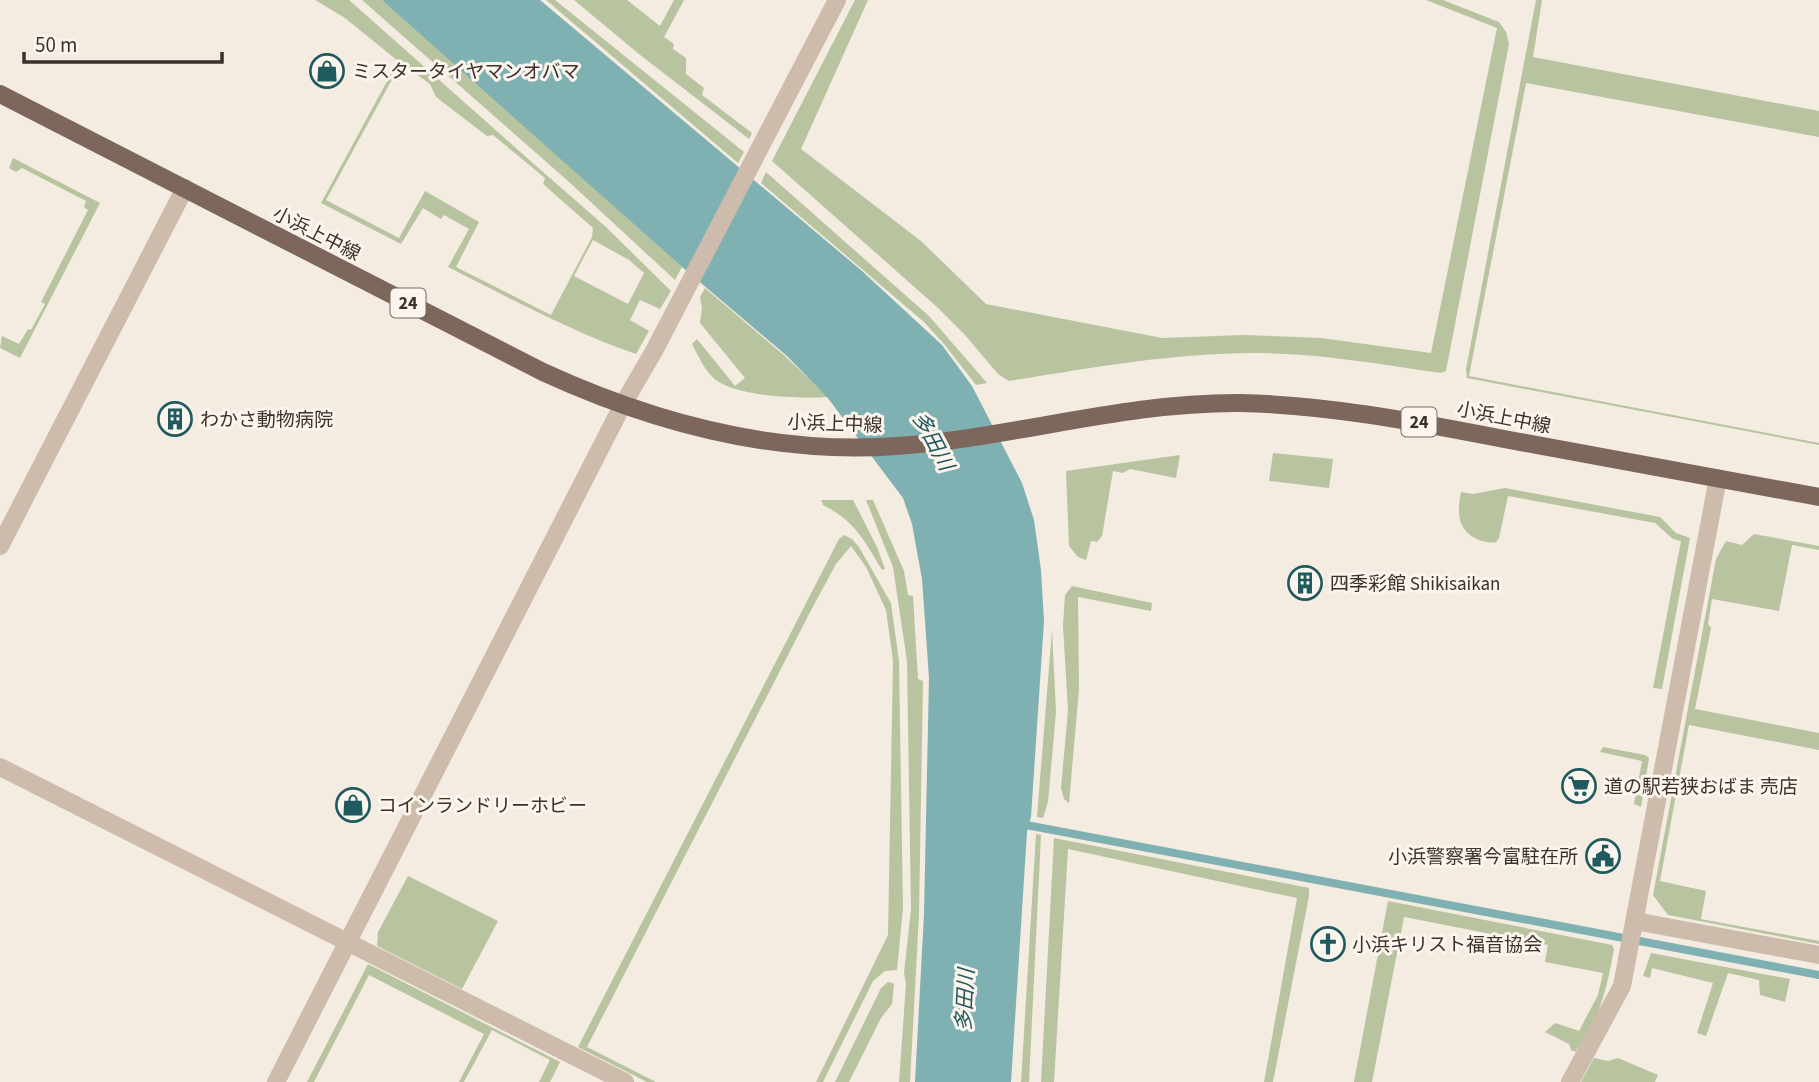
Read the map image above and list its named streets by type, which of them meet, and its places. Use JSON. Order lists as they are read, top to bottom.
{
  "streets": {
    "main road": ["小浜上中線", "24"]
  },
  "water": ["多田川"],
  "places": {
    "shop": ["ミスタータイヤマンオバマ", "コインランドリーホビー"],
    "building": ["わかさ動物病院", "四季彩館 Shikisaikan"],
    "supermarket": ["道の駅若狭おばま 売店"],
    "public building": ["小浜警察署今富駐在所"],
    "church": ["小浜キリスト福音協会"]
  },
  "scale_bar": "50 m"
}
